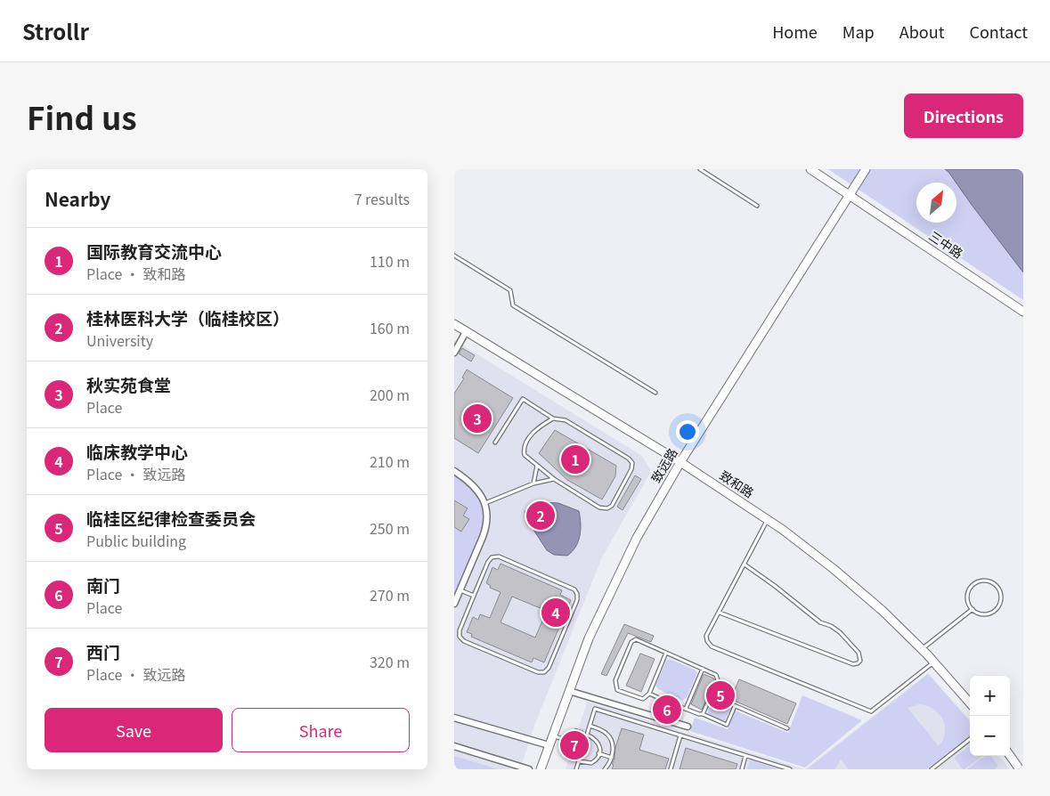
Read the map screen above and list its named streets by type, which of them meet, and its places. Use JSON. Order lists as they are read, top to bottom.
{
  "streets": {
    "main road": ["三中路", "致远路", "致和路"]
  },
  "crossings": [
    ["三中路", "致远路"],
    ["致远路", "致和路"]
  ],
  "north": "top right",
  "page": {
    "header": "Strollr",
    "nav": [
      "Home",
      "Map",
      "About",
      "Contact"
    ],
    "title": "Find us",
    "buttons": [
      "Directions",
      ["Save", "Share"]
    ],
    "heading": ["Nearby", "7 results"],
    "list": [
      {
        "mark": "1",
        "name": "国际教育交流中心",
        "note": "Place · 致和路",
        "value": "110 m"
      },
      {
        "mark": "2",
        "name": "桂林医科大学（临桂校区）",
        "note": "University",
        "value": "160 m"
      },
      {
        "mark": "3",
        "name": "秋实苑食堂",
        "note": "Place",
        "value": "200 m"
      },
      {
        "mark": "4",
        "name": "临床教学中心",
        "note": "Place · 致远路",
        "value": "210 m"
      },
      {
        "mark": "5",
        "name": "临桂区纪律检查委员会",
        "note": "Public building",
        "value": "250 m"
      },
      {
        "mark": "6",
        "name": "南门",
        "note": "Place",
        "value": "270 m"
      },
      {
        "mark": "7",
        "name": "西门",
        "note": "Place · 致远路",
        "value": "320 m"
      }
    ],
    "pins": [
      "3",
      "1",
      "2",
      "4",
      "5",
      "6",
      "7"
    ],
    "map_buttons": ["+", "−"]
  }
}
